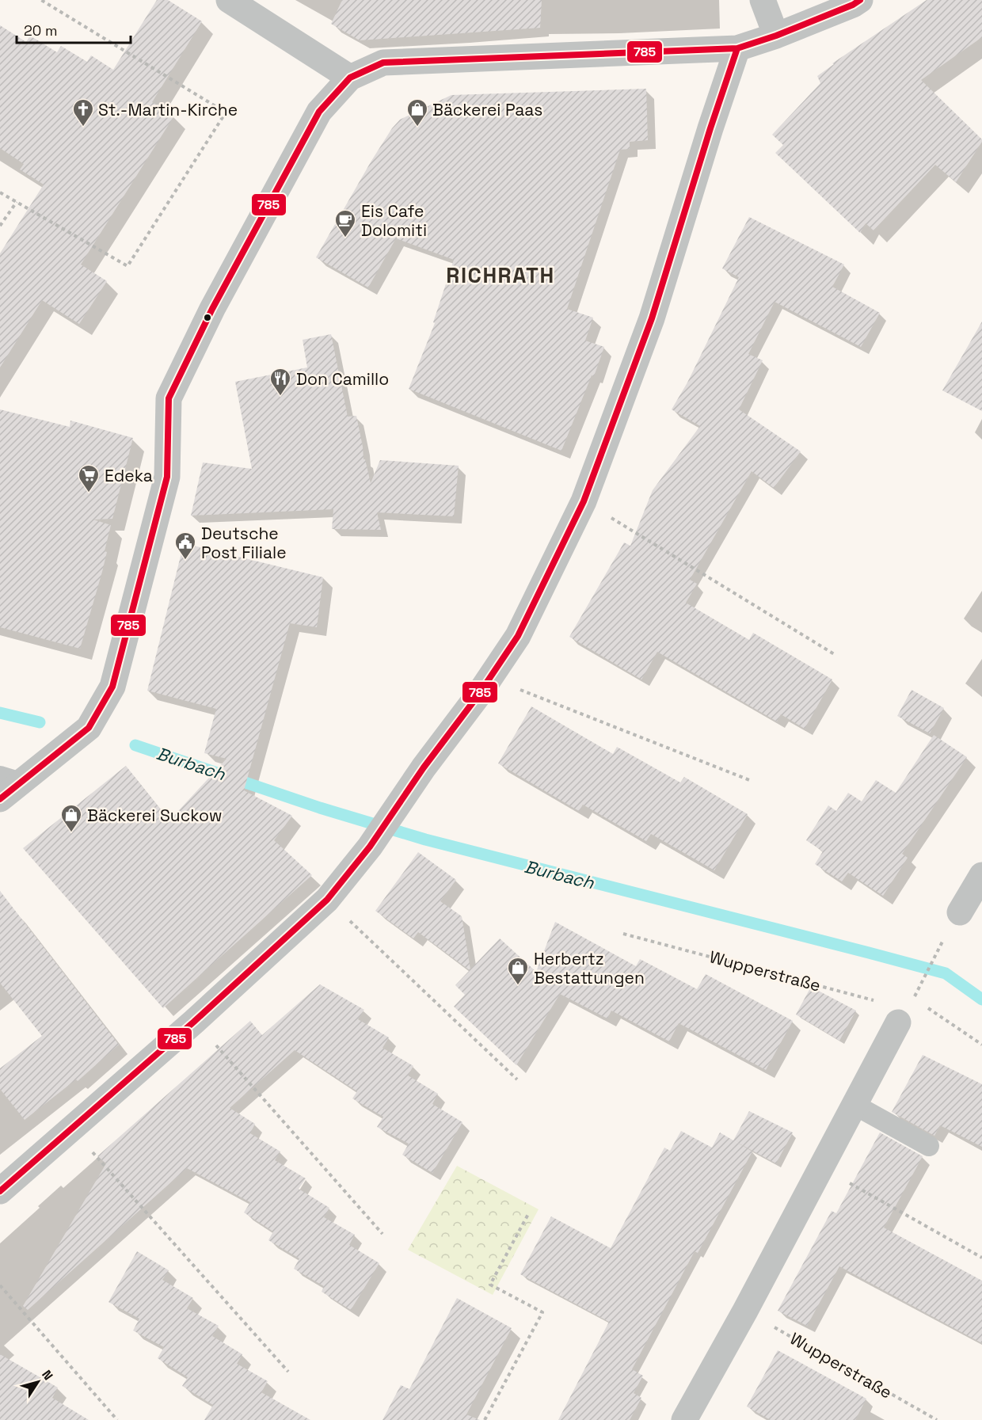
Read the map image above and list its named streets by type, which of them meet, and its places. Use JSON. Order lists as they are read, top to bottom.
{
  "streets": {
    "path": ["Wupperstraße"]
  },
  "districts": ["RICHRATH"],
  "water": ["Burbach"],
  "places": {
    "church": ["St.-Martin-Kirche"],
    "shop": ["Bäckerei Paas", "Bäckerei Suckow", "Herbertz Bestattungen"],
    "cafe": ["Eis Cafe Dolomiti"],
    "restaurant": ["Don Camillo"],
    "supermarket": ["Edeka"],
    "public building": ["Deutsche Post Filiale"]
  },
  "lines": ["transit line 785"],
  "scale_bar": "20 m",
  "north": "top right"
}
